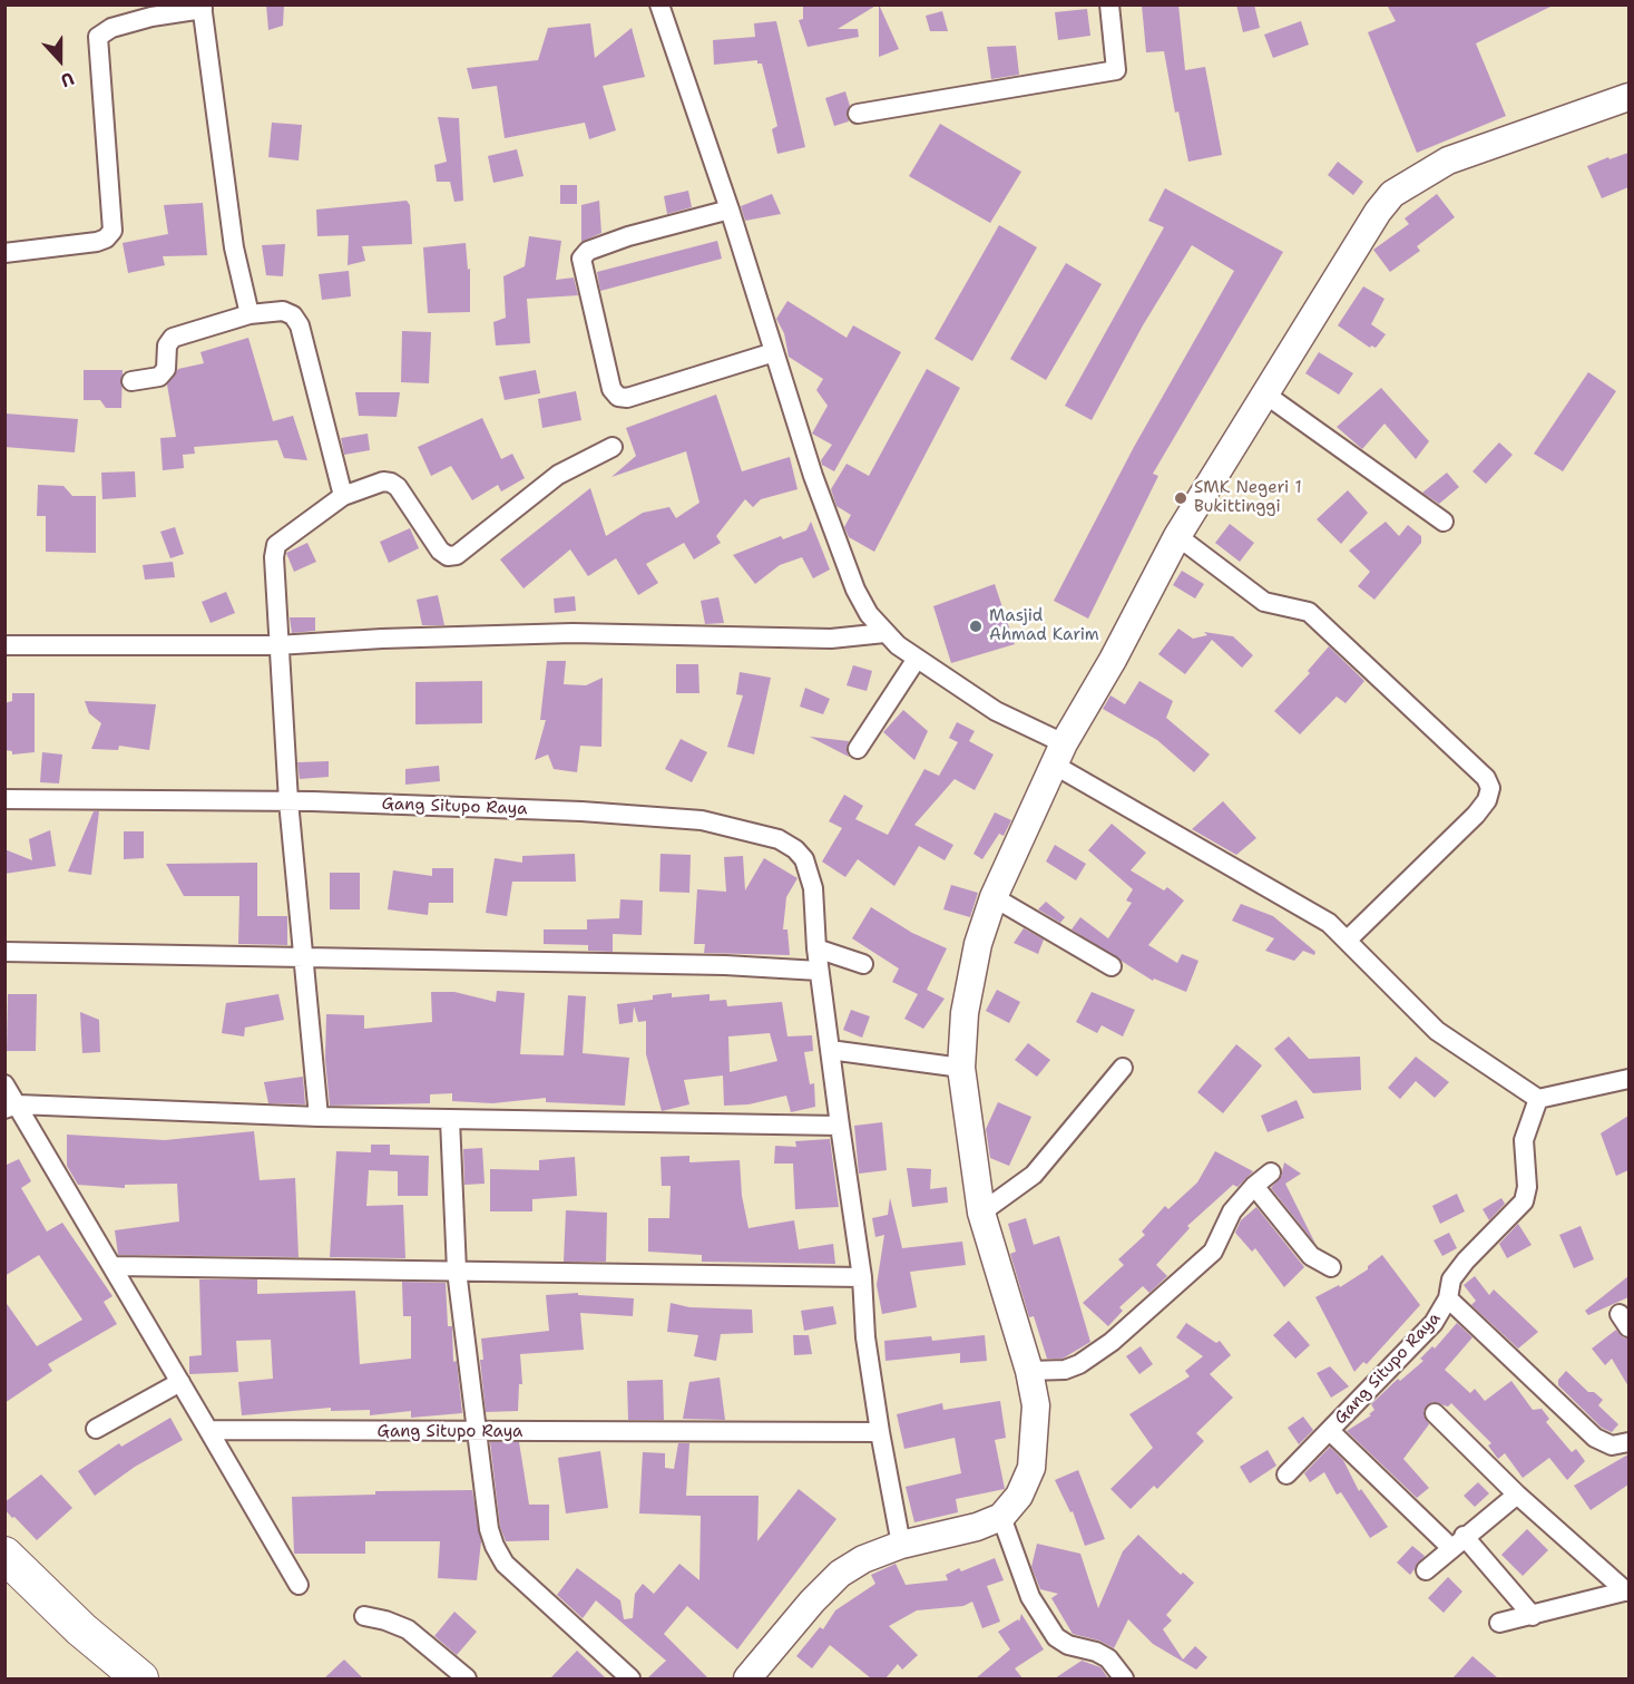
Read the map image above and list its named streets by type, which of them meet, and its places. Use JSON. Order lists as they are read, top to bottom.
{
  "streets": {
    "street": ["Gang Situpo Raya"]
  },
  "places": ["SMK Negeri 1 Bukittinggi", "Masjid Ahmad Karim"],
  "north": "bottom"
}
